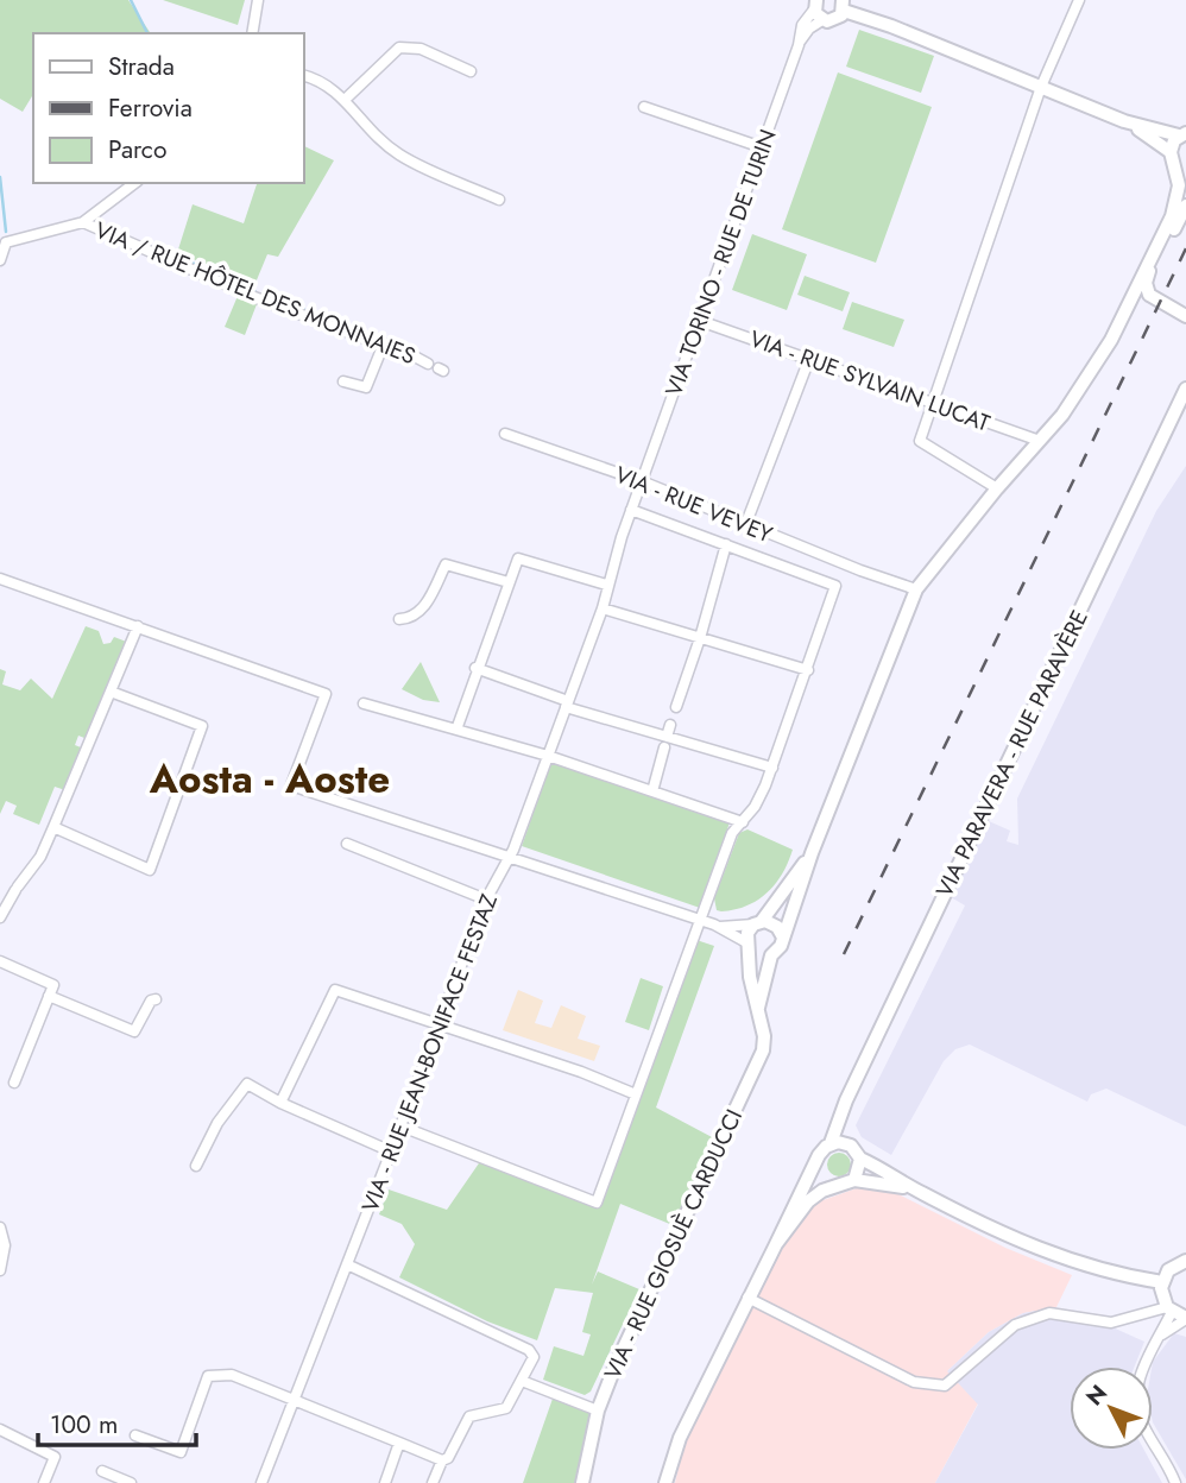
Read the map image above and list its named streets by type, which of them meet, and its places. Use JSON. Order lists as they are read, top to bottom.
{
  "streets": {
    "street": [
      "VIA TORINO - RUE DE TURIN",
      "VIA / RUE HÔTEL DES MONNAIES",
      "VIA - RUE SYLVAIN LUCAT",
      "VIA - RUE VEVEY",
      "VIA PARAVERA - RUE PARAVÈRE",
      "VIA - RUE JEAN-BONIFACE FESTAZ",
      "VIA - RUE GIOSUÈ CARDUCCI"
    ]
  },
  "crossings": [
    ["VIA TORINO - RUE DE TURIN", "VIA - RUE SYLVAIN LUCAT"],
    ["VIA TORINO - RUE DE TURIN", "VIA - RUE VEVEY"],
    ["VIA TORINO - RUE DE TURIN", "VIA - RUE JEAN-BONIFACE FESTAZ"],
    ["VIA - RUE VEVEY", "VIA - RUE JEAN-BONIFACE FESTAZ"]
  ],
  "districts": ["Aosta - Aoste"],
  "legend": ["Strada", "Ferrovia", "Parco"],
  "scale_bar": "100 m",
  "north": "top left"
}
